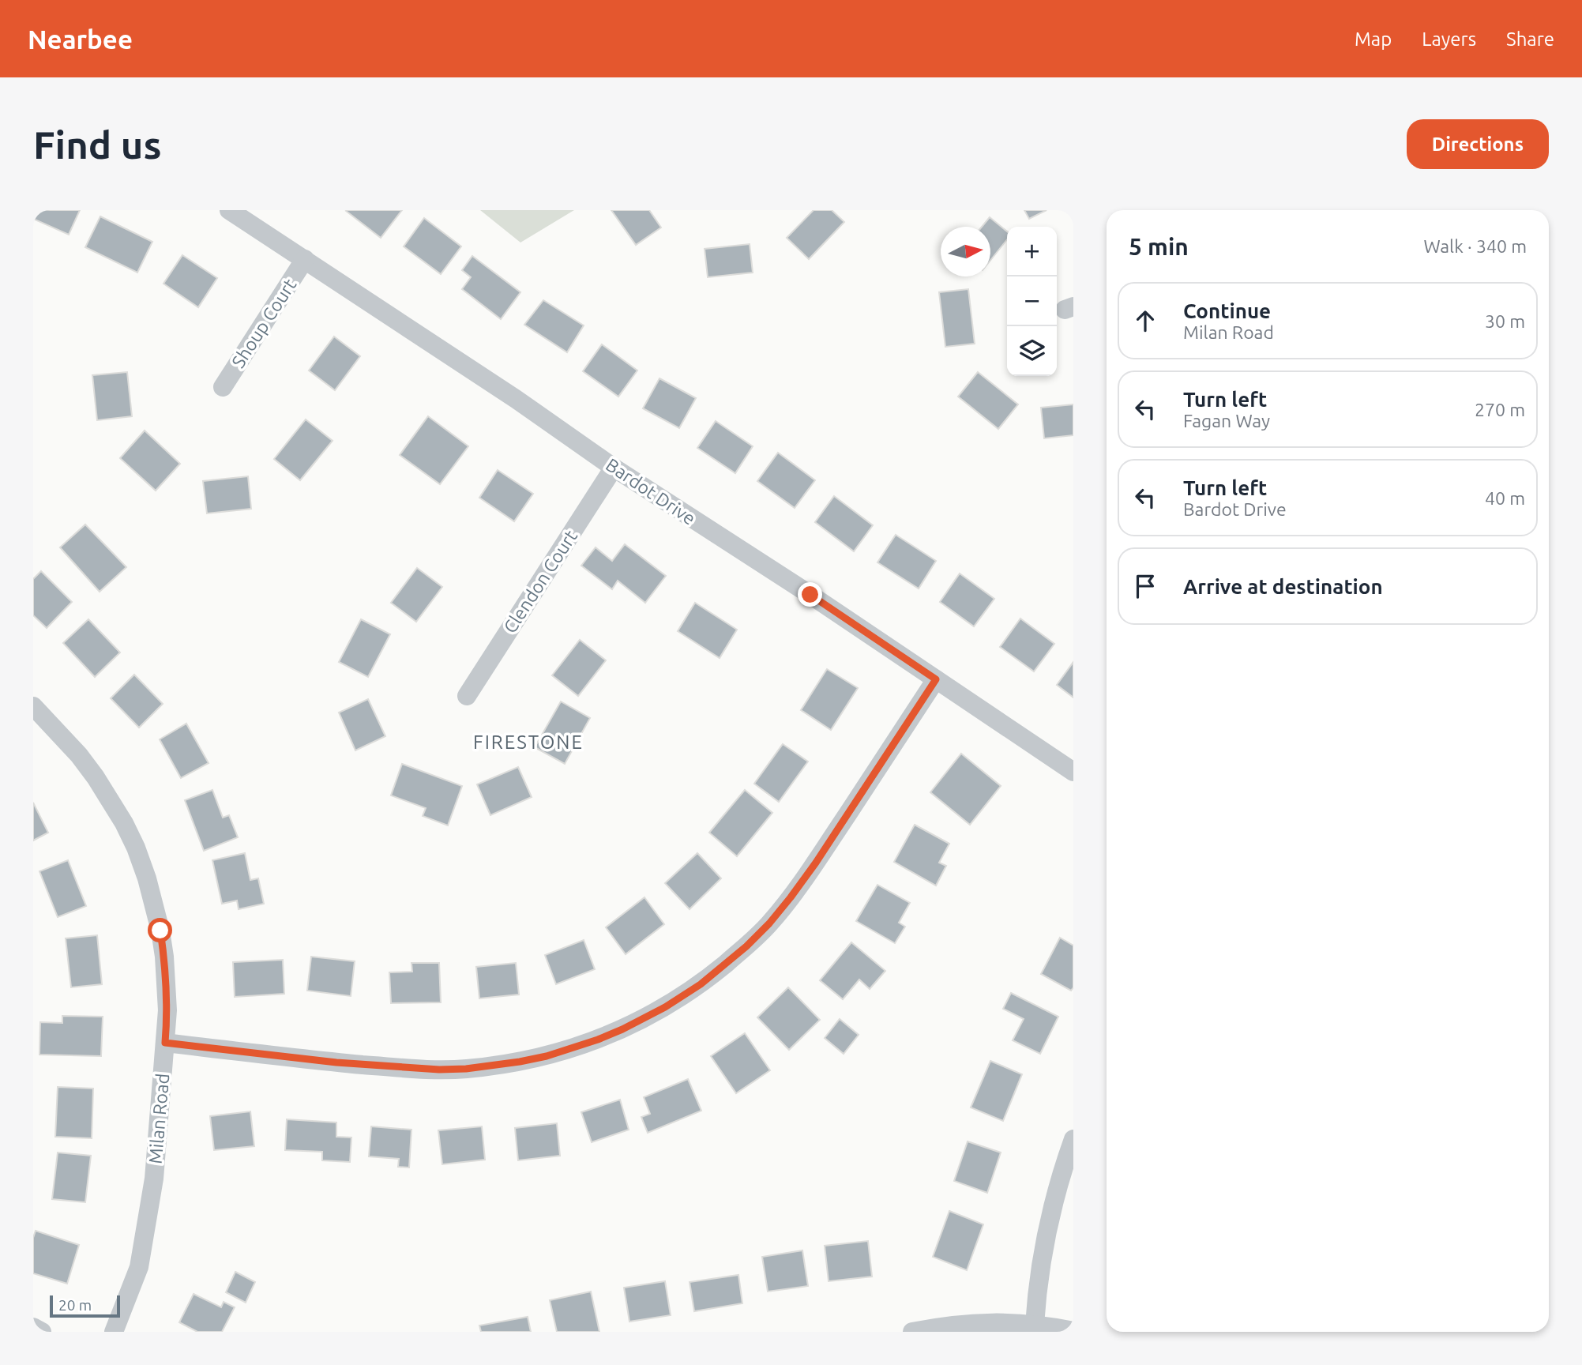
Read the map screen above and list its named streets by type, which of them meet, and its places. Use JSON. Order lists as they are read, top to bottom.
{
  "streets": {
    "street": [
      "Shoup Court",
      "Bardot Drive",
      "Clendon Court",
      "Milan Road"
    ]
  },
  "crossings": [
    ["Shoup Court", "Bardot Drive"],
    ["Bardot Drive", "Clendon Court"]
  ],
  "districts": ["FIRESTONE"],
  "scale_bar": "20 m",
  "north": "right",
  "page": {
    "header": "Nearbee",
    "nav": ["Map", "Layers", "Share"],
    "buttons": "Directions",
    "title": "Find us",
    "heading": ["5 min", "Walk · 340 m"],
    "map_buttons": ["+", "−"],
    "list": [
      ["Continue", "Milan Road", "30 m"],
      ["Turn left", "Fagan Way", "270 m"],
      ["Turn left", "Bardot Drive", "40 m"],
      "Arrive at destination"
    ],
    "scale": "20 m"
  }
}
